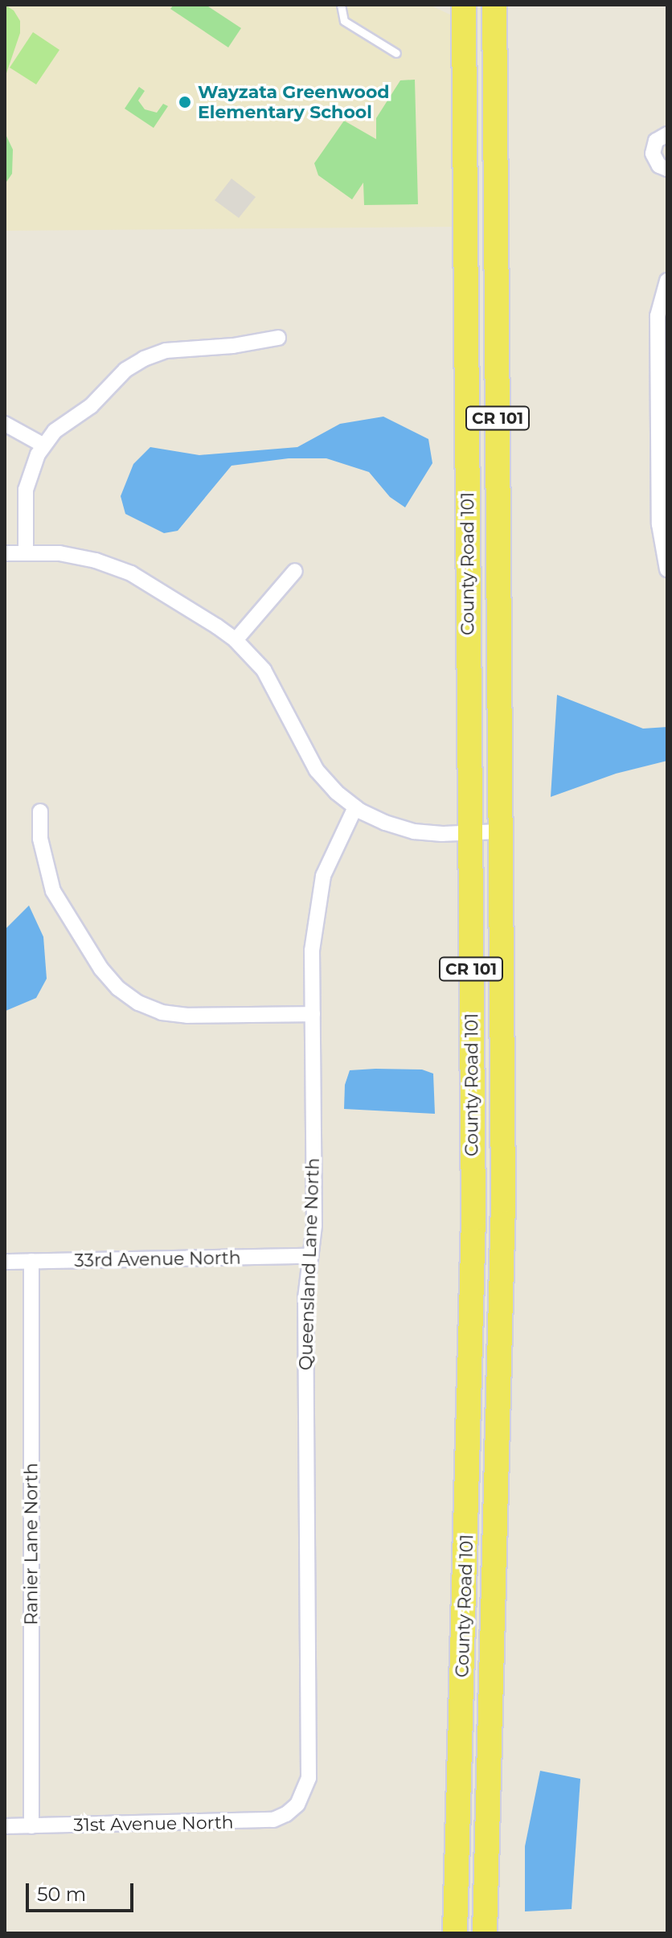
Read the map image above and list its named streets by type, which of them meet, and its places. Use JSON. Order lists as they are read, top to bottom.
{
  "streets": {
    "main road": ["CR 101", "County Road 101"],
    "street": [
      "33rd Avenue North",
      "Queensland Lane North",
      "Ranier Lane North",
      "31st Avenue North"
    ]
  },
  "crossings": [
    ["33rd Avenue North", "Queensland Lane North"],
    ["33rd Avenue North", "Ranier Lane North"],
    ["Queensland Lane North", "31st Avenue North"],
    ["Ranier Lane North", "31st Avenue North"]
  ],
  "places": ["Wayzata Greenwood Elementary School"],
  "scale_bar": "50 m"
}
